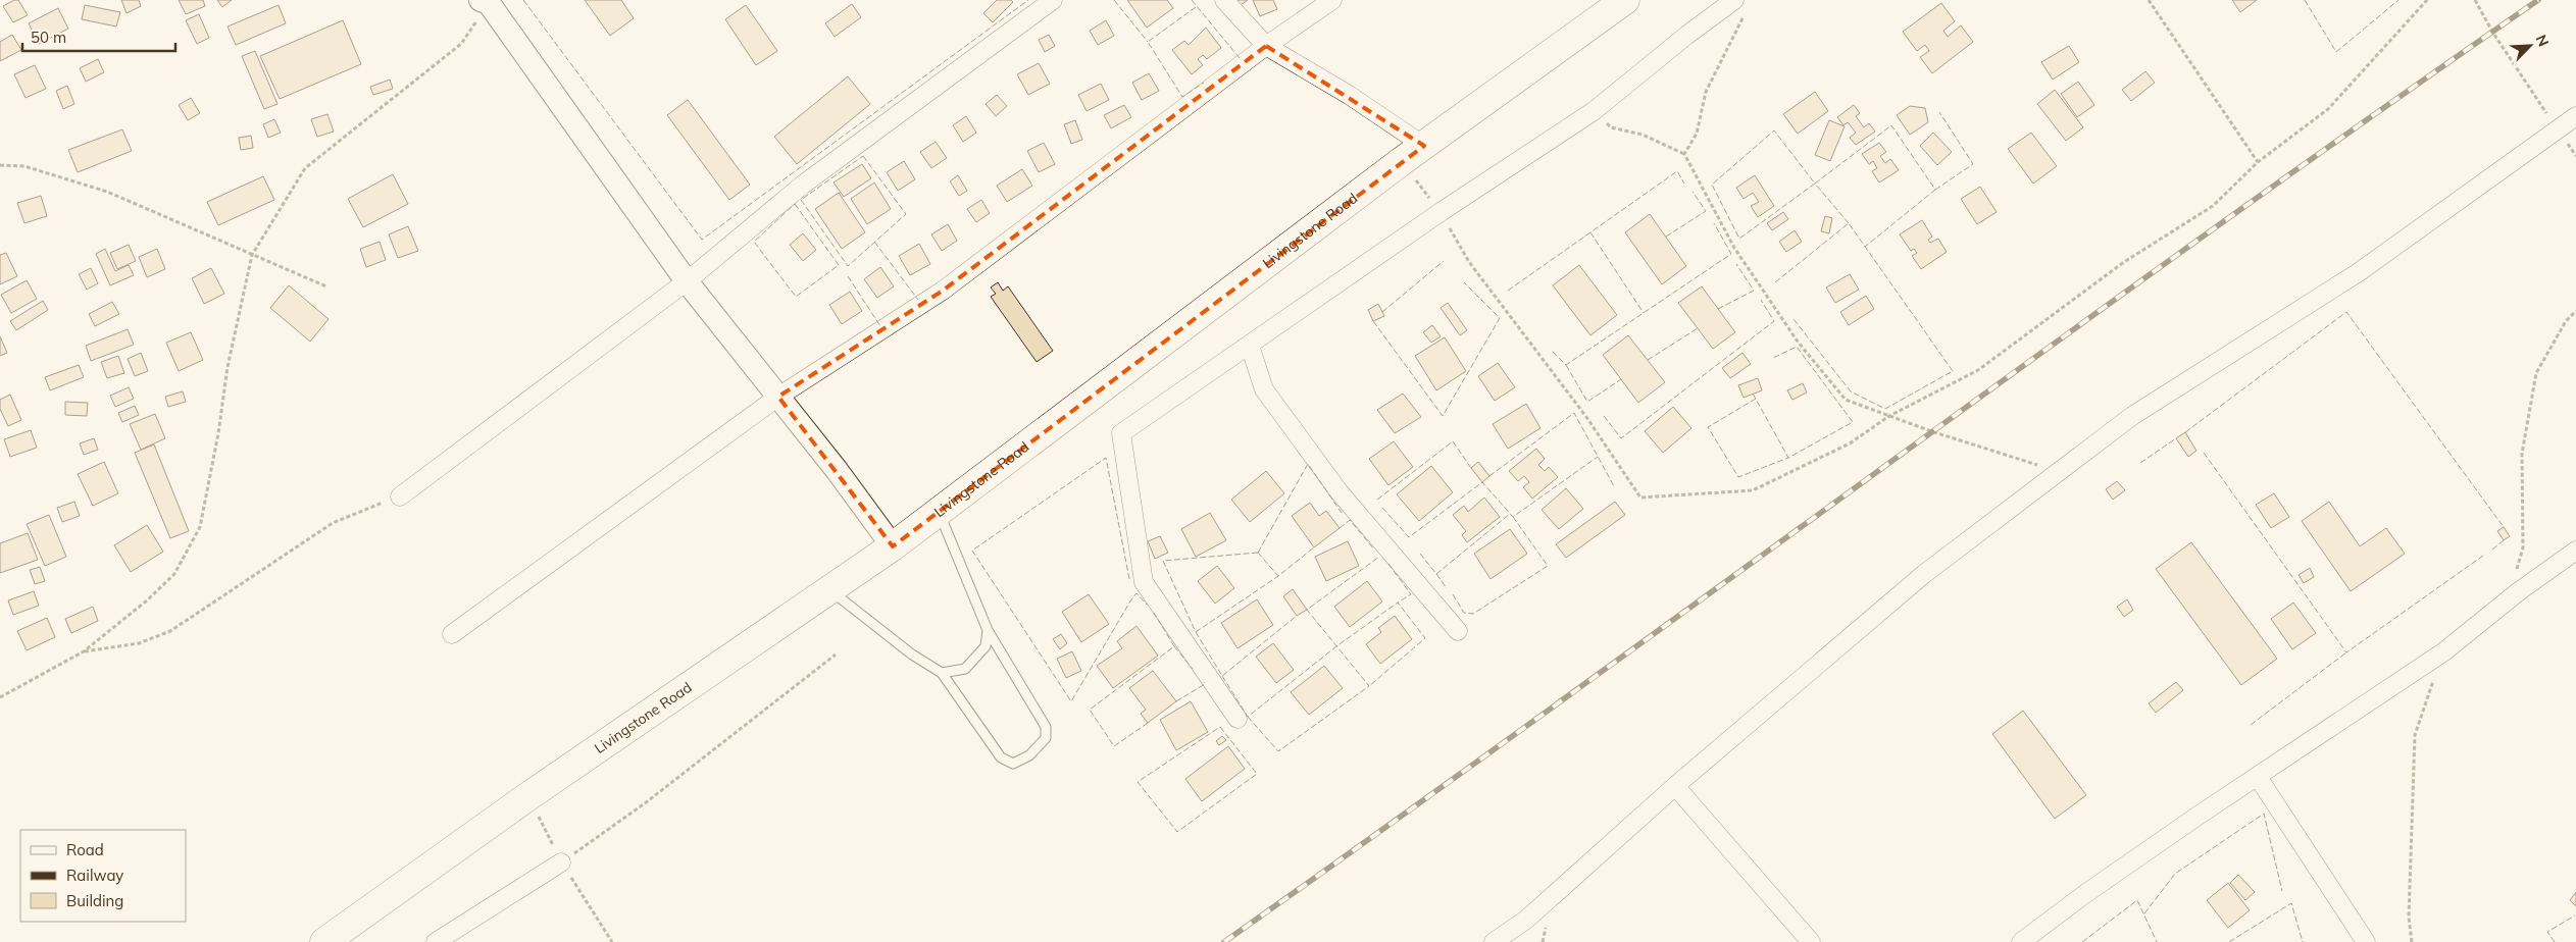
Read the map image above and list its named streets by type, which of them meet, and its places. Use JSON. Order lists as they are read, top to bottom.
{
  "streets": {
    "highway": ["Livingstone Road"]
  },
  "legend": ["Road", "Railway", "Building"],
  "scale_bar": "50 m",
  "north": "top right"
}
